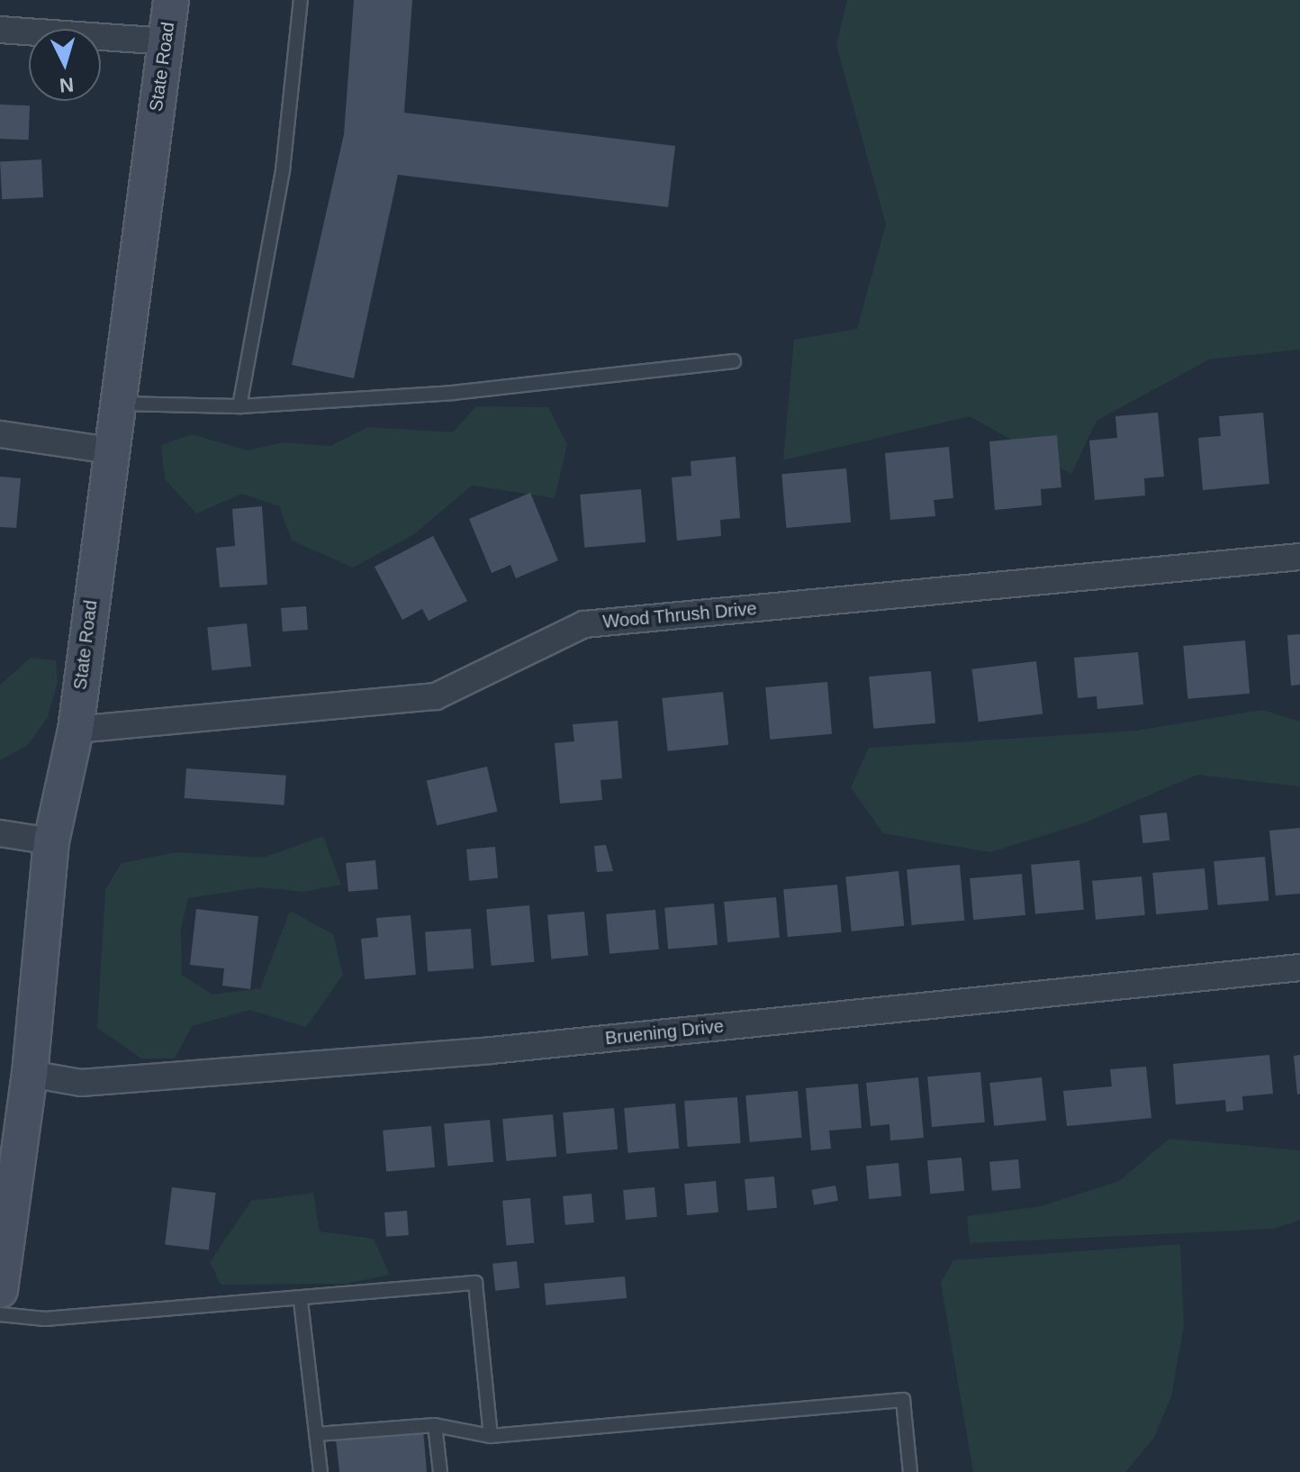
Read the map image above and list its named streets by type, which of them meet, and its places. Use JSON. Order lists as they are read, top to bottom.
{
  "streets": {
    "main road": ["State Road"],
    "street": ["Wood Thrush Drive", "Bruening Drive"]
  },
  "crossings": [
    ["State Road", "Wood Thrush Drive"],
    ["State Road", "Bruening Drive"]
  ],
  "north": "bottom"
}
